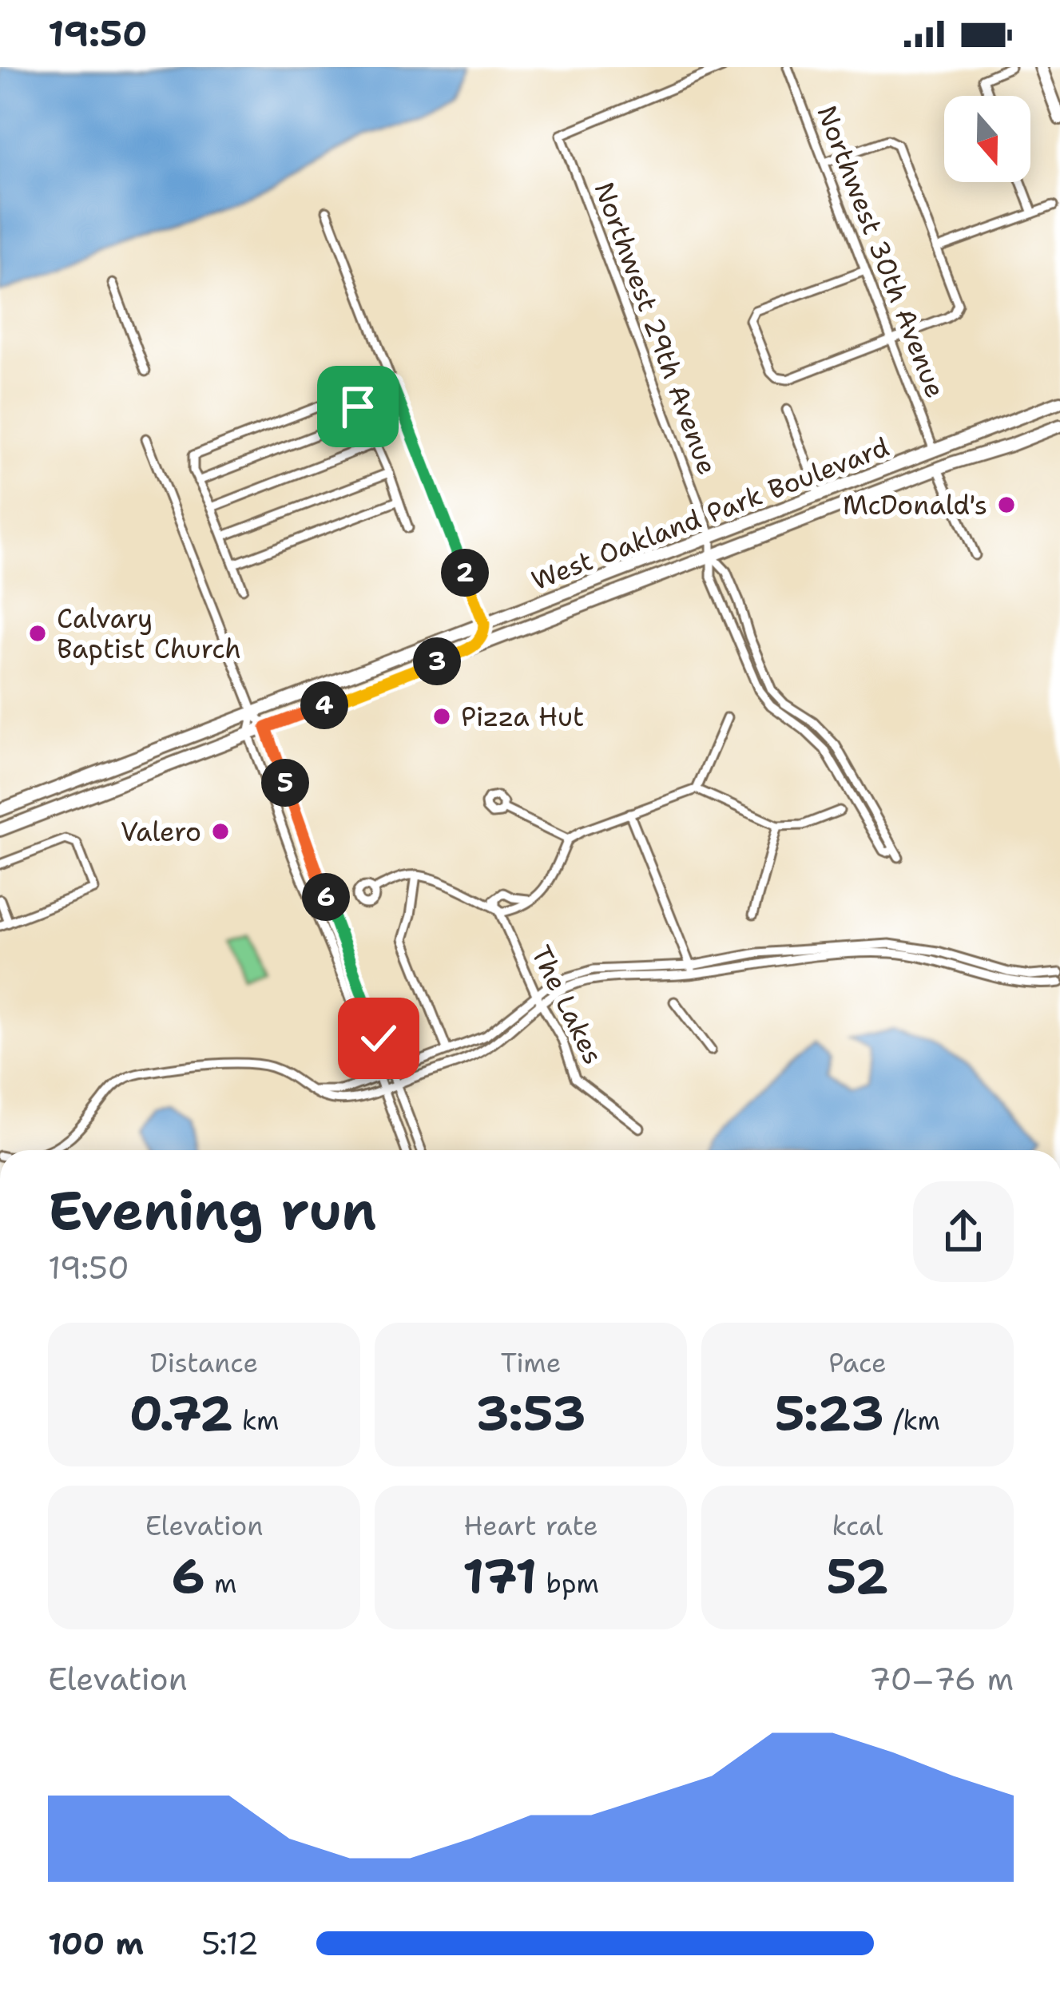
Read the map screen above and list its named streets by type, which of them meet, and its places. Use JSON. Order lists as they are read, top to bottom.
{
  "streets": {
    "main road": ["West Oakland Park Boulevard"],
    "street": ["Northwest 30th Avenue", "Northwest 29th Avenue", "The Lakes"]
  },
  "crossings": [
    ["Northwest 30th Avenue", "West Oakland Park Boulevard"],
    ["Northwest 29th Avenue", "West Oakland Park Boulevard"]
  ],
  "places": [
    "McDonald's",
    "Calvary Baptist Church",
    "Pizza Hut",
    "Valero"
  ],
  "north": "bottom",
  "page": {
    "status": "19:50",
    "pins": [
      "2",
      "3",
      "4",
      "5",
      "6"
    ],
    "heading": ["Evening run", "19:50"],
    "stats": [
      ["Distance", "0.72 km"],
      ["Time", "3:53"],
      ["Pace", "5:23 /km"],
      ["Elevation", "6 m"],
      ["Heart rate", "171 bpm"],
      ["kcal", "52"]
    ],
    "chart": ["Elevation", "70–76 m"],
    "list": [
      {
        "name": "100 m",
        "note": "5:12"
      }
    ]
  }
}
